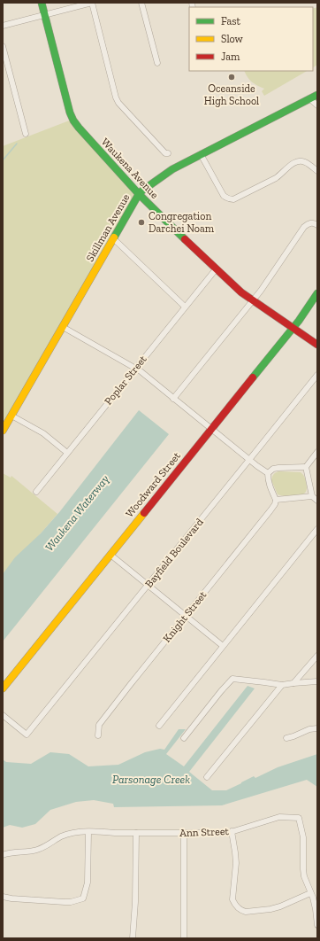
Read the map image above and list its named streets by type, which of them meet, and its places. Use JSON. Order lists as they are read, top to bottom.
{
  "streets": {
    "street": [
      "Waukena Avenue",
      "Skillman Avenue",
      "Poplar Street",
      "Woodward Street",
      "Bayfield Boulevard",
      "Knight Street",
      "Ann Street"
    ]
  },
  "crossings": [
    ["Waukena Avenue", "Skillman Avenue"],
    ["Waukena Avenue", "Poplar Street"],
    ["Waukena Avenue", "Woodward Street"]
  ],
  "water": ["Waukena Waterway", "Parsonage Creek"],
  "places": ["Oceanside High School", "Congregation Darchei Noam"],
  "legend": ["Fast", "Slow", "Jam"]
}
